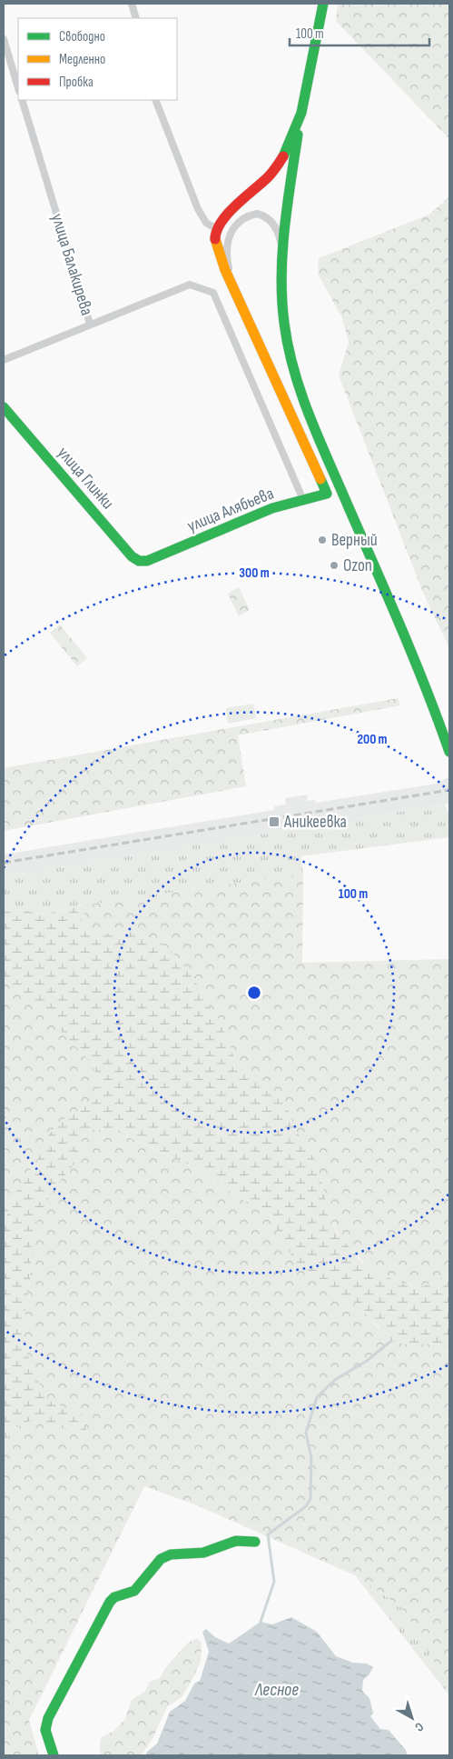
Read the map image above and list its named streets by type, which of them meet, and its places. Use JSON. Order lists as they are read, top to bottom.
{
  "streets": {
    "street": ["улица Балакирева", "улица Глинки", "улица Алябьева"]
  },
  "crossings": [
    ["улица Балакирева", "улица Алябьева"],
    ["улица Глинки", "улица Алябьева"]
  ],
  "water": ["Лесное"],
  "places": {
    "other": ["Верный", "Ozon"],
    "transit": ["Аникеевка"]
  },
  "legend": ["Свободно", "Медленно", "Пробка"],
  "scale_bar": "100 m",
  "north": "bottom right",
  "rings": ["300 m", "200 m", "100 m"]
}
